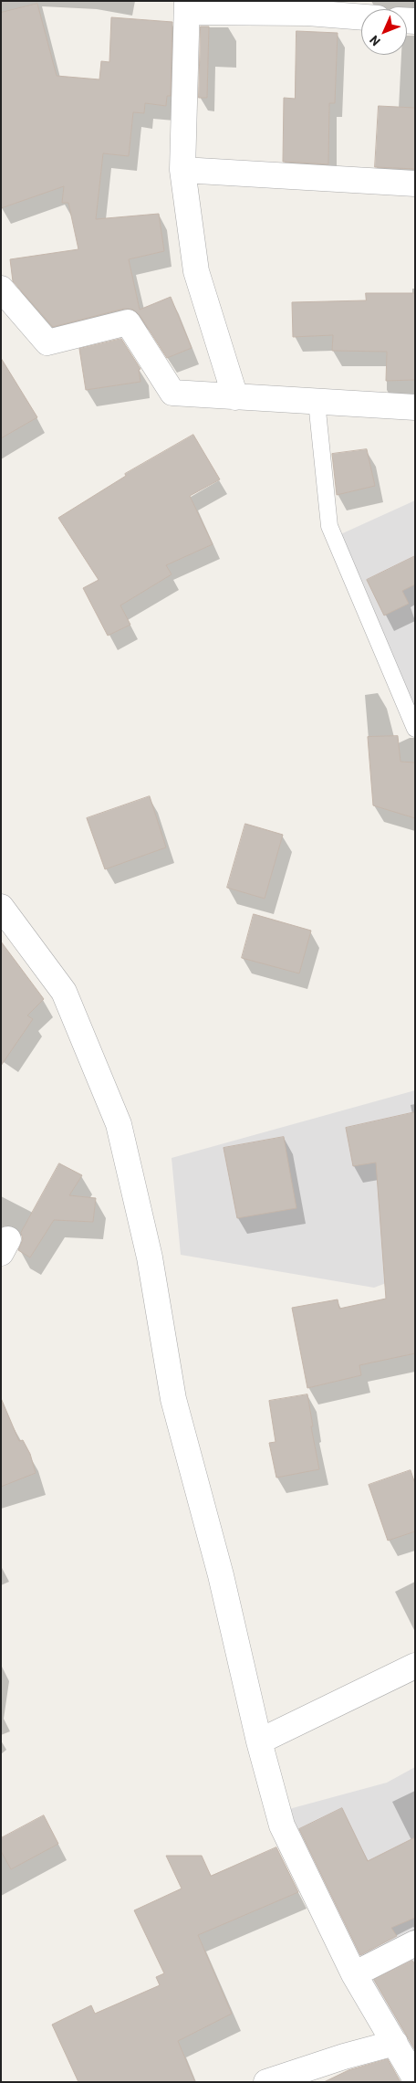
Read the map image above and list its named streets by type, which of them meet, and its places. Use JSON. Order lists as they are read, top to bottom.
{
  "north": "bottom left"
}
